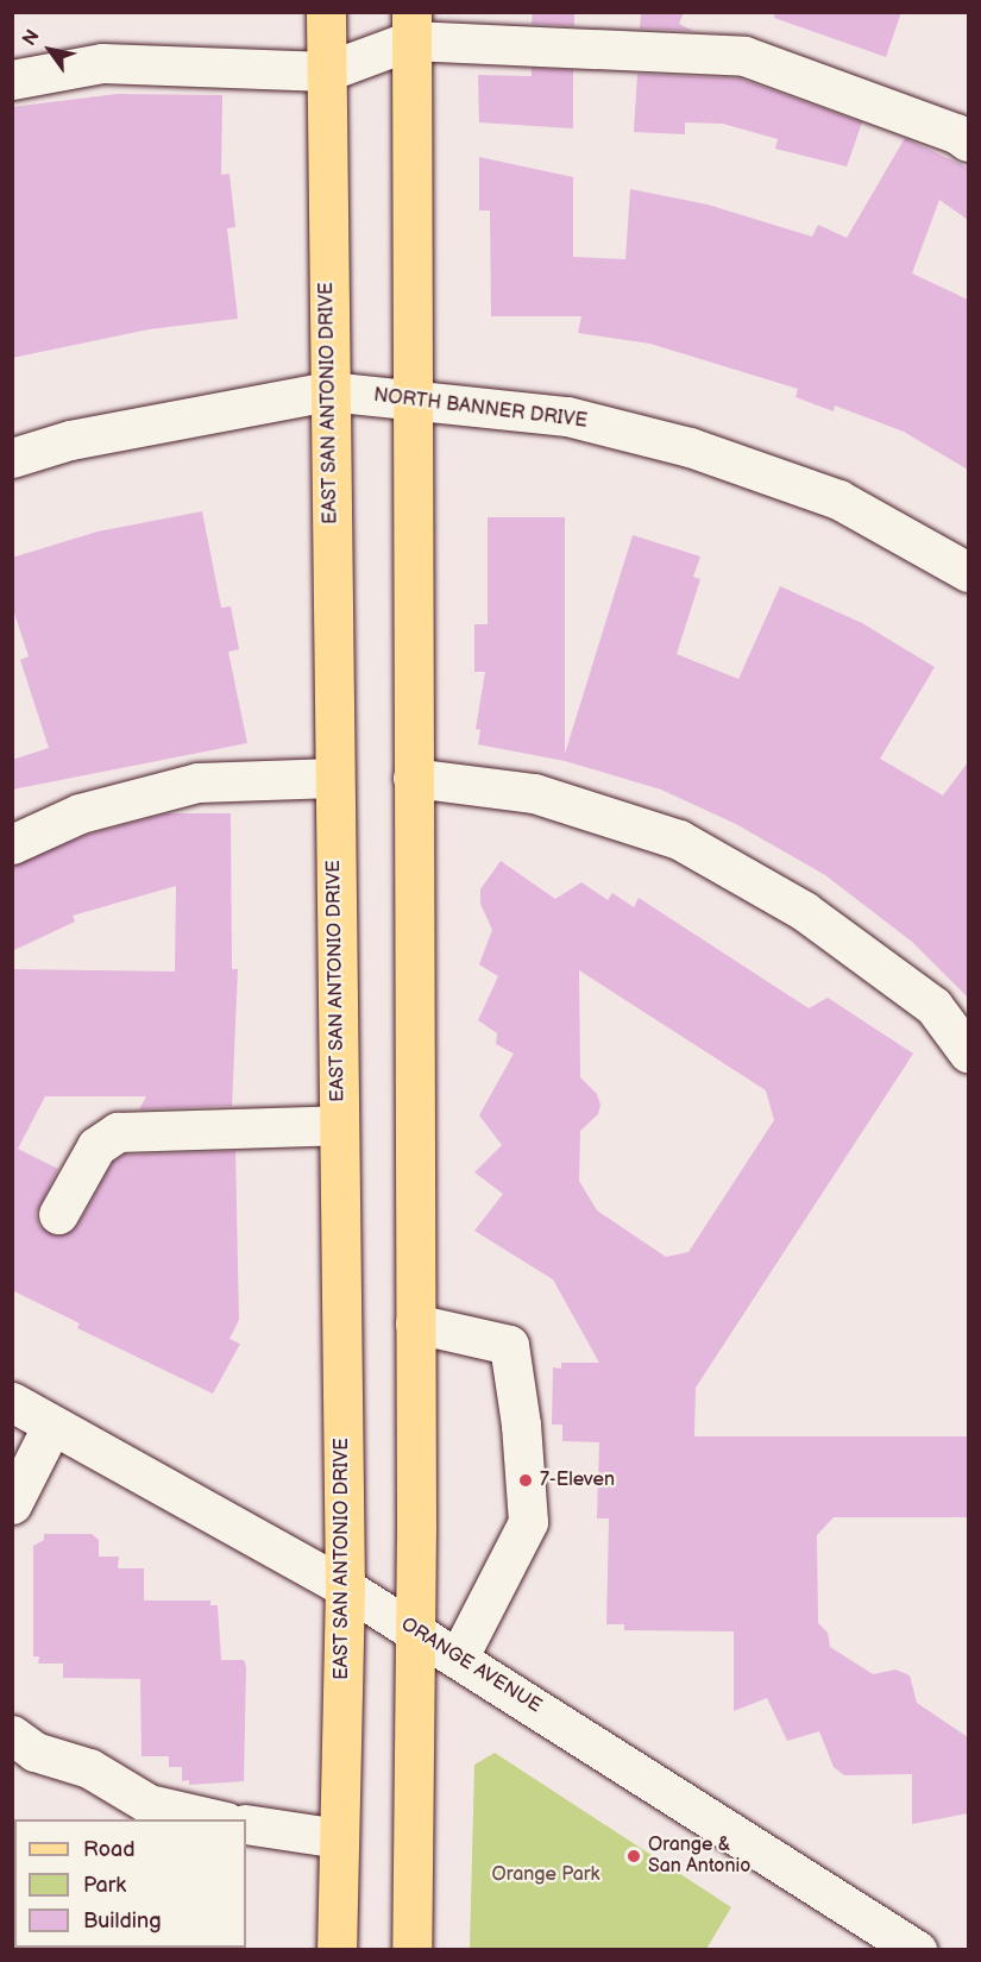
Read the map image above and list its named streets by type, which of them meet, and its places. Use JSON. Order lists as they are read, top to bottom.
{
  "streets": {
    "main road": ["EAST SAN ANTONIO DRIVE"],
    "street": ["NORTH BANNER DRIVE", "ORANGE AVENUE"]
  },
  "crossings": [
    ["EAST SAN ANTONIO DRIVE", "NORTH BANNER DRIVE"],
    ["EAST SAN ANTONIO DRIVE", "ORANGE AVENUE"]
  ],
  "parks": ["Orange Park"],
  "places": ["7-Eleven", "Orange & San Antonio"],
  "legend": ["Road", "Park", "Building"],
  "north": "top left"
}
